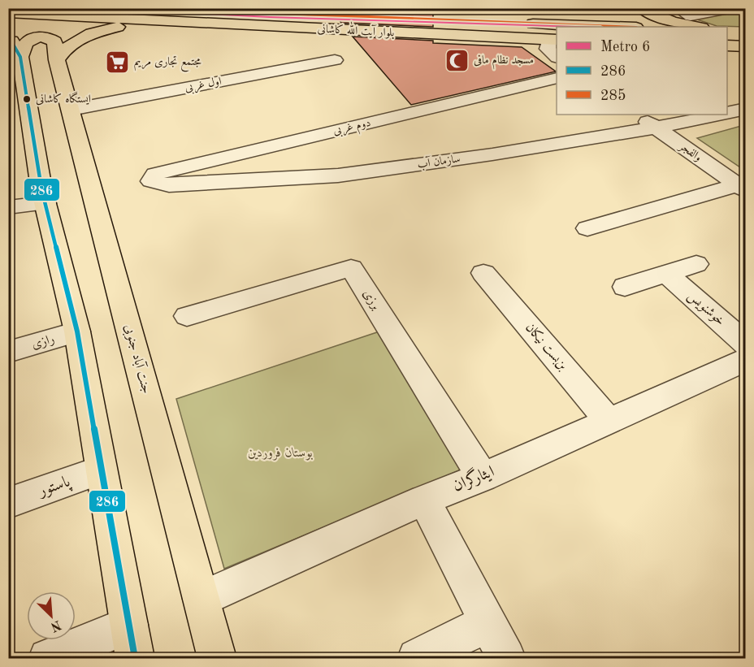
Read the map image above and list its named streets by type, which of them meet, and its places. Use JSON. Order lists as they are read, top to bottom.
{
  "streets": {
    "main road": ["بلوار آیت الله کاشانی", "جنت آباد جنوبی"],
    "street": [
      "اول غربی",
      "دوم غربی",
      "والفجر",
      "سازمان آب",
      "برزی",
      "خوشنویس",
      "رازی",
      "بن‌بست نیکان",
      "ایثارگران",
      "پاستور"
    ]
  },
  "crossings": [
    ["اول غربی", "جنت آباد جنوبی"],
    ["دوم غربی", "سازمان آب"],
    ["والفجر", "سازمان آب"],
    ["برزی", "ایثارگران"],
    ["بن‌بست نیکان", "ایثارگران"],
    ["جنت آباد جنوبی", "ایثارگران"]
  ],
  "parks": ["بوستان فروردین"],
  "places": {
    "mosque": ["مسجد نظام مافی"],
    "supermarket": ["مجتمع تجاری مریم"],
    "other": ["ایستگاه کاشانی"]
  },
  "lines": ["metro line 6", "transit line 285", "transit line 286"],
  "legend": ["Metro 6", "286", "285"],
  "north": "bottom right"
}
